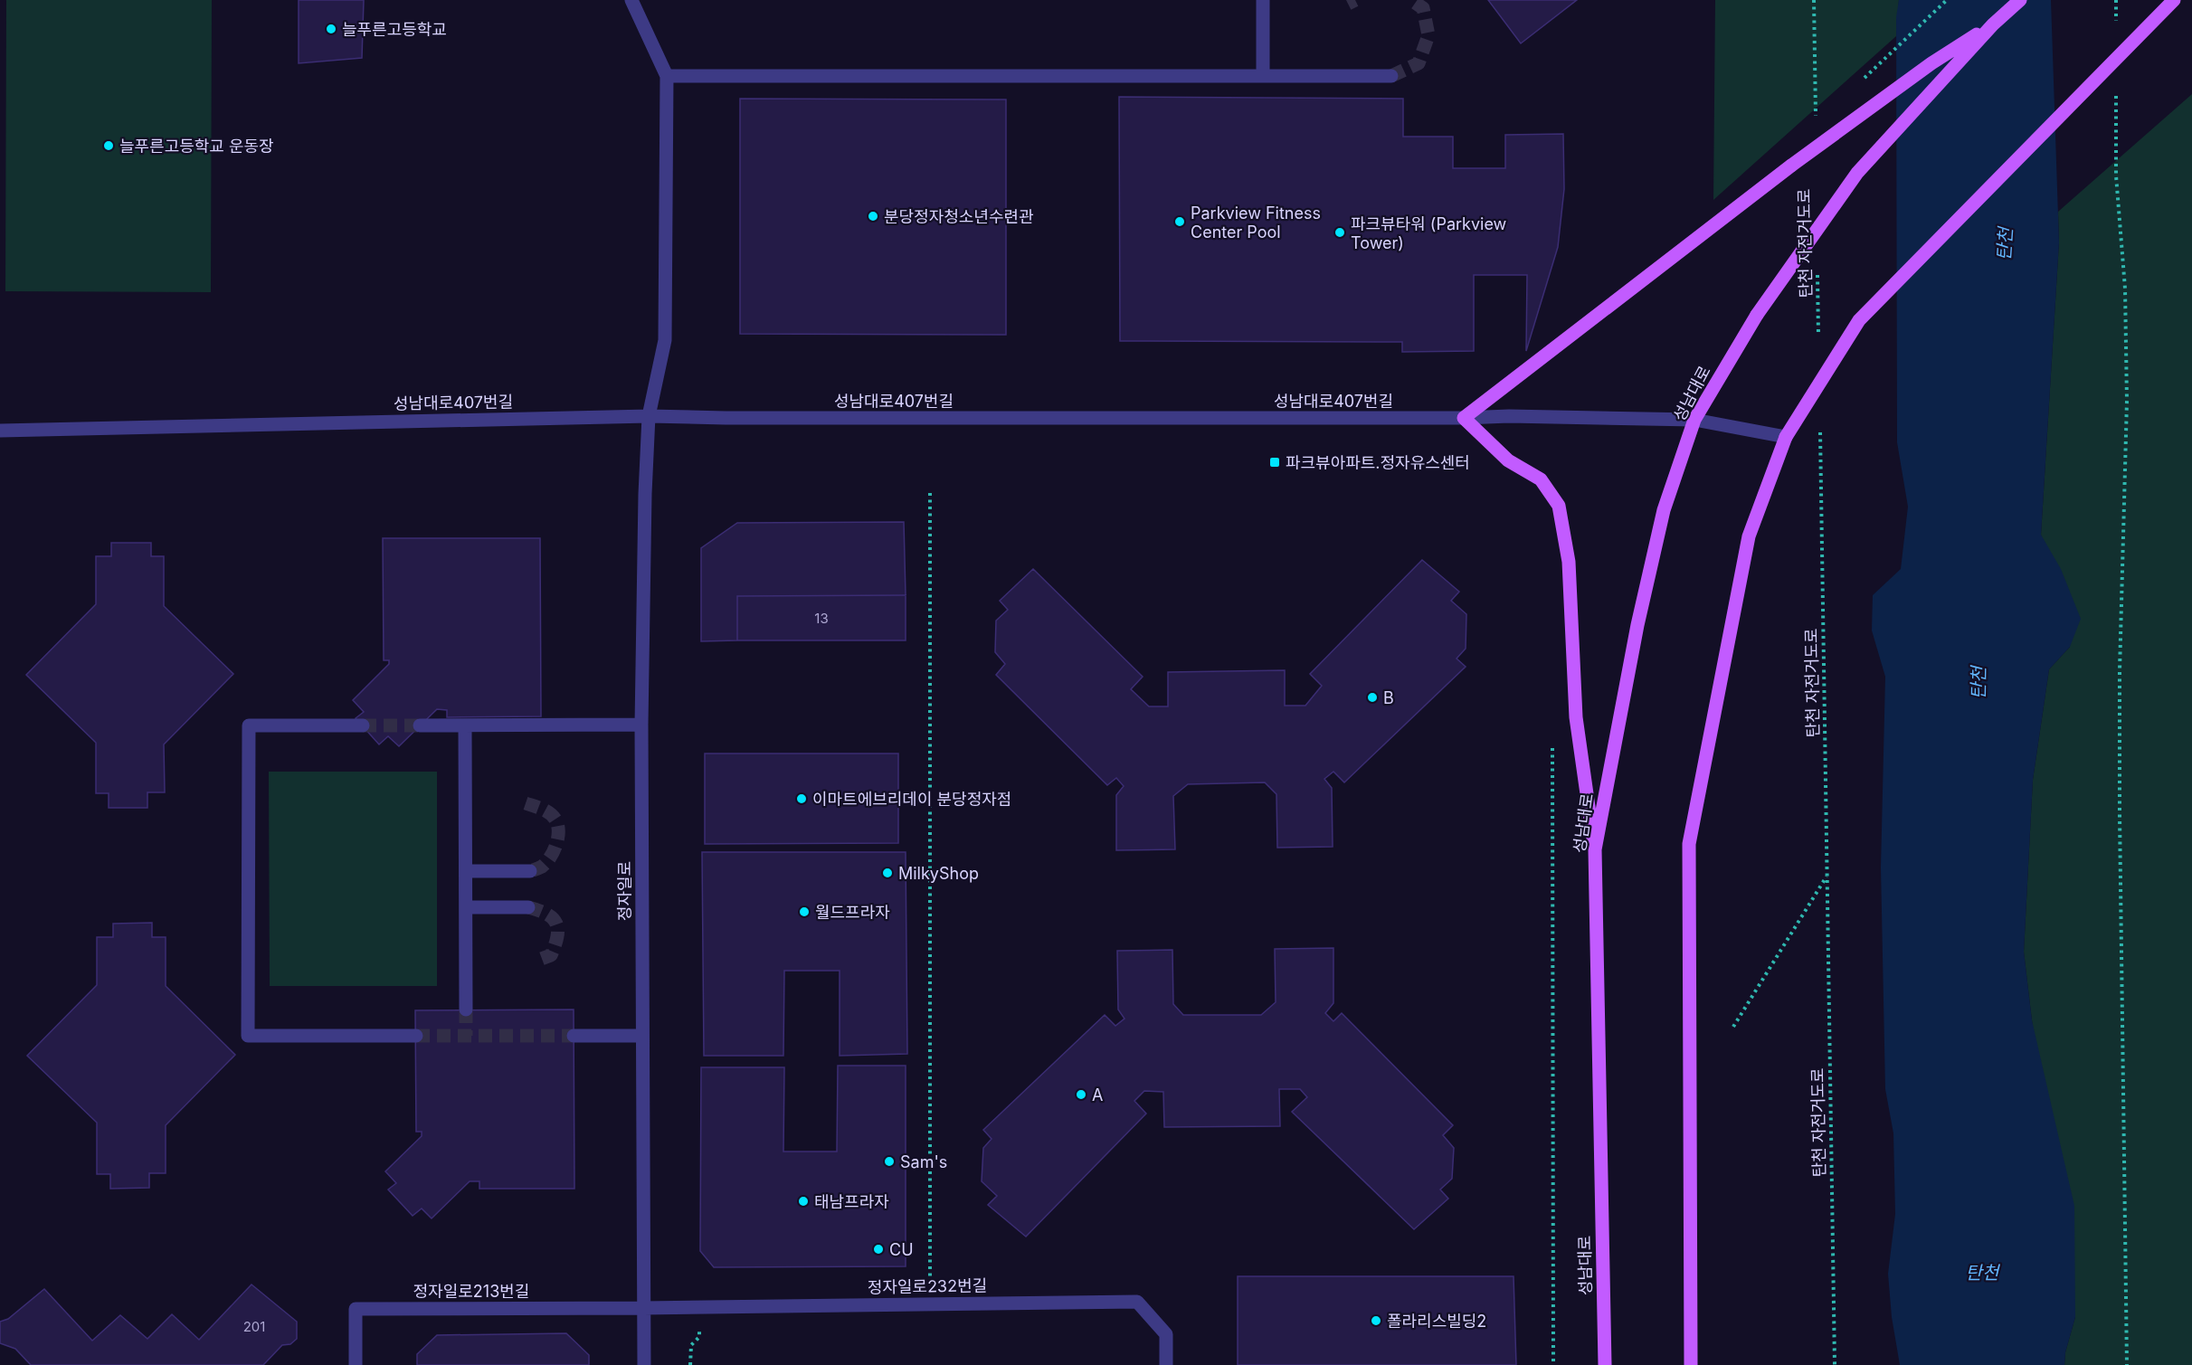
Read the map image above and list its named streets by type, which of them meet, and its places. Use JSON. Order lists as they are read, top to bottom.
{
  "streets": {
    "main road": ["성남대로"],
    "street": [
      "성남대로407번길",
      "정자일로",
      "정자일로232번길",
      "정자일로213번길"
    ],
    "path": ["탄천 자전거도로"]
  },
  "crossings": [
    ["성남대로", "성남대로407번길"],
    ["성남대로407번길", "정자일로"],
    ["정자일로", "정자일로232번길"],
    ["정자일로", "정자일로213번길"],
    ["정자일로232번길", "정자일로213번길"]
  ],
  "water": ["탄천"],
  "places": {
    "other": [
      "늘푸른고등학교",
      "늘푸른고등학교 운동장",
      "분당정자청소년수련관",
      "Parkview Fitness Center Pool",
      "파크뷰타워 (Parkview Tower)",
      "B",
      "이마트에브리데이 분당정자점",
      "MilkyShop",
      "월드프라자",
      "A",
      "Sam's",
      "태남프라자",
      "CU",
      "폴라리스빌딩2"
    ],
    "transit": ["파크뷰아파트.정자유스센터"]
  },
  "house_numbers": ["13", "201"]
}
